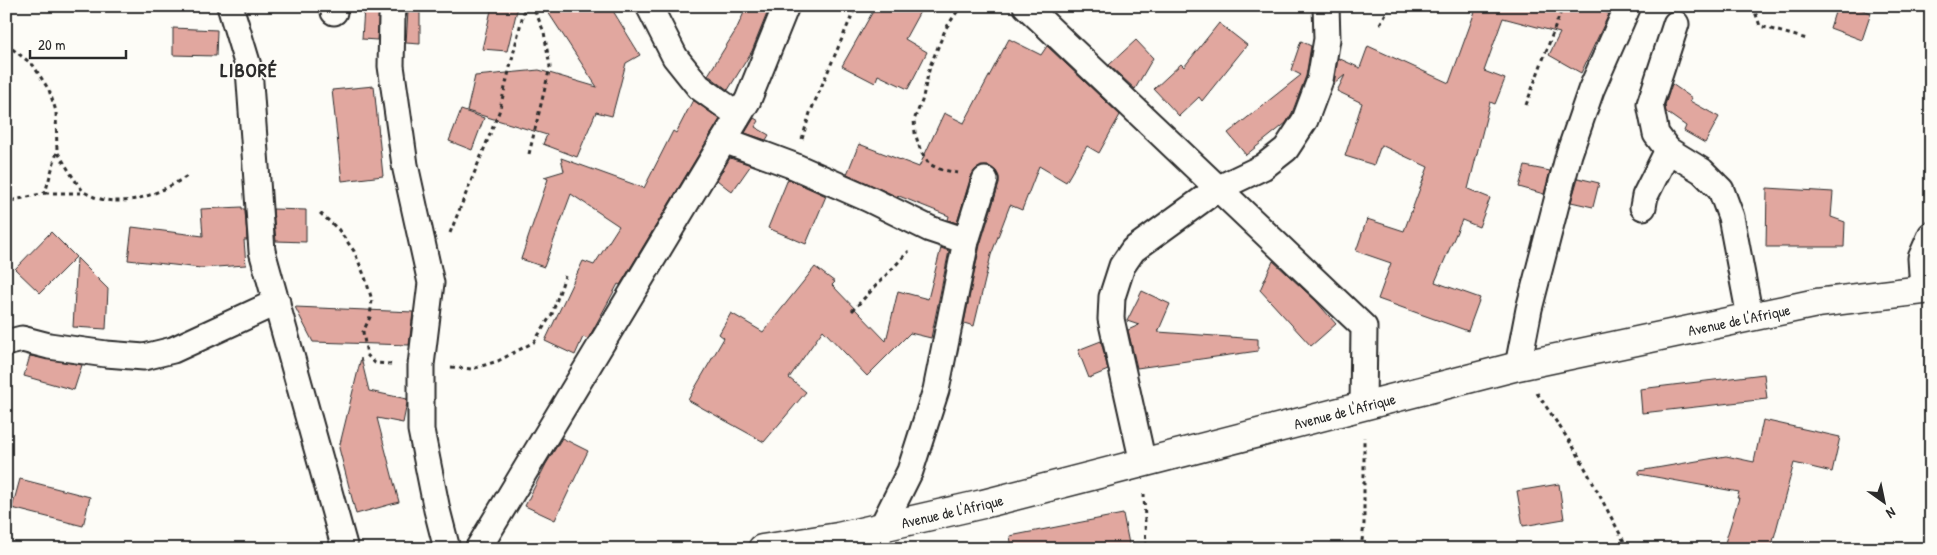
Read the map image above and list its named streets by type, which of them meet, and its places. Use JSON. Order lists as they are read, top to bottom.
{
  "streets": {
    "main road": ["Avenue de l'Afrique"]
  },
  "districts": ["LIBORÉ"],
  "scale_bar": "20 m",
  "north": "bottom right"
}
